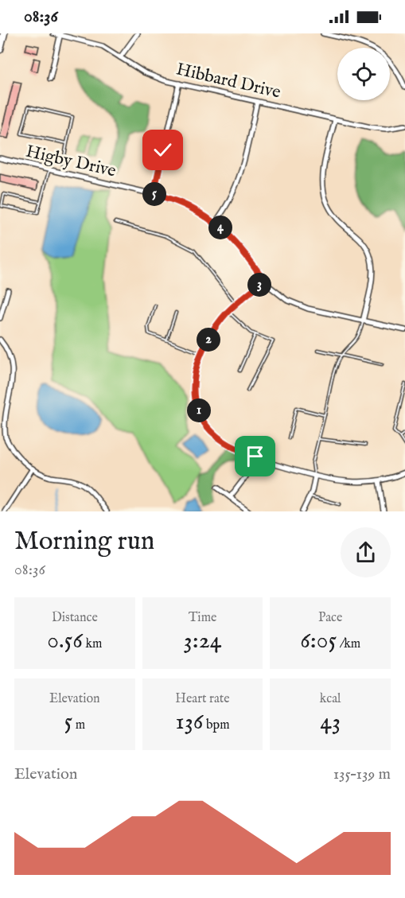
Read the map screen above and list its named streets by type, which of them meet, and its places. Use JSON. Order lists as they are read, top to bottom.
{
  "streets": {
    "street": ["Hibbard Drive", "Higby Drive"]
  },
  "page": {
    "status": "08:36",
    "pins": [
      "5",
      "4",
      "3",
      "2",
      "1"
    ],
    "heading": ["Morning run", "08:36"],
    "stats": [
      ["Distance", "0.56 km"],
      ["Time", "3:24"],
      ["Pace", "6:05 /km"],
      ["Elevation", "5 m"],
      ["Heart rate", "136 bpm"],
      ["kcal", "43"]
    ],
    "chart": ["Elevation", "135–139 m"]
  }
}
